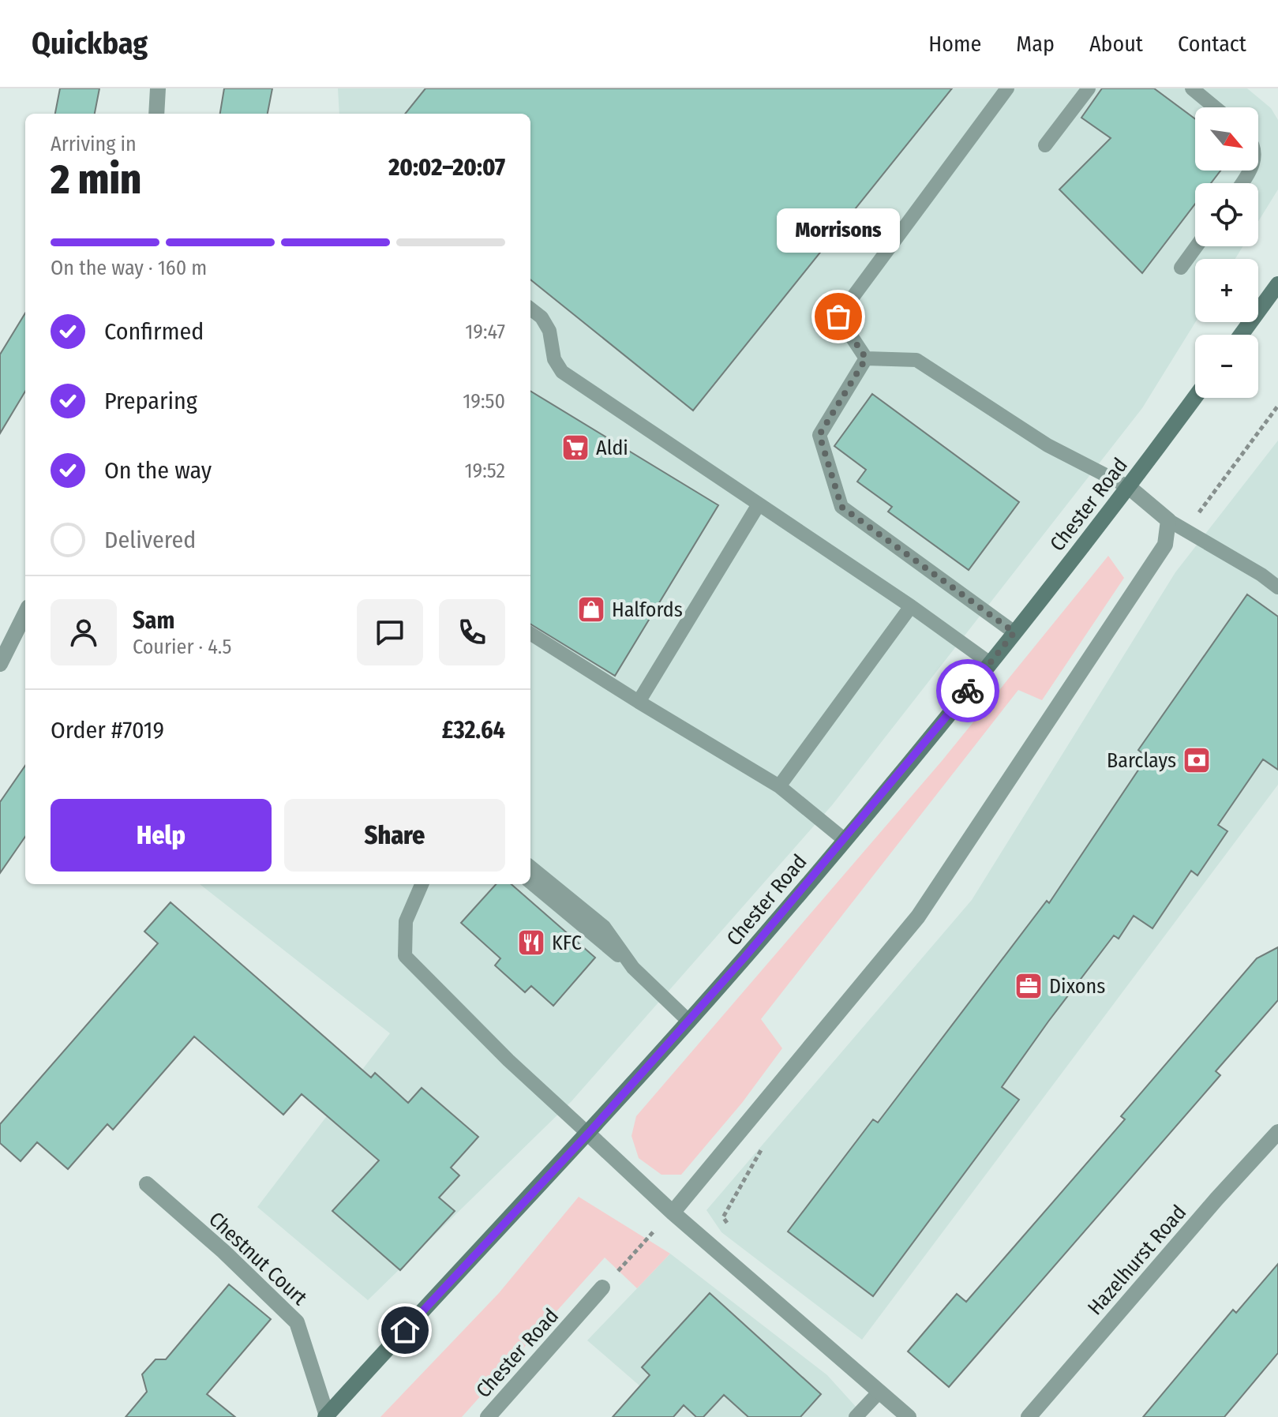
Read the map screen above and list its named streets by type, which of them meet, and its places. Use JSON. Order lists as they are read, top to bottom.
{
  "streets": {
    "main road": ["Chester Road"],
    "street": ["Chestnut Court", "Hazelhurst Road"]
  },
  "crossings": [
    ["Chester Road", "Chestnut Court"]
  ],
  "places": {
    "other": ["Morrisons"],
    "supermarket": ["Aldi"],
    "shop": ["Halfords"],
    "bank": ["Barclays"],
    "restaurant": ["KFC"],
    "office": ["Dixons"]
  },
  "north": "bottom right",
  "page": {
    "header": "Quickbag",
    "nav": [
      "Home",
      "Map",
      "About",
      "Contact"
    ],
    "map_buttons": ["+", "−"],
    "heading": ["2 min", "Arriving in", "20:02–20:07"],
    "panel": [
      "Sam",
      "Courier · 4.5",
      "Order #7019",
      "£32.64"
    ],
    "bubble": "Morrisons",
    "bar": "On the way · 160 m",
    "list": [
      ["Confirmed", "19:47"],
      ["Preparing", "19:50"],
      ["On the way", "19:52"],
      "Delivered"
    ],
    "buttons": ["Help", "Share"]
  }
}
